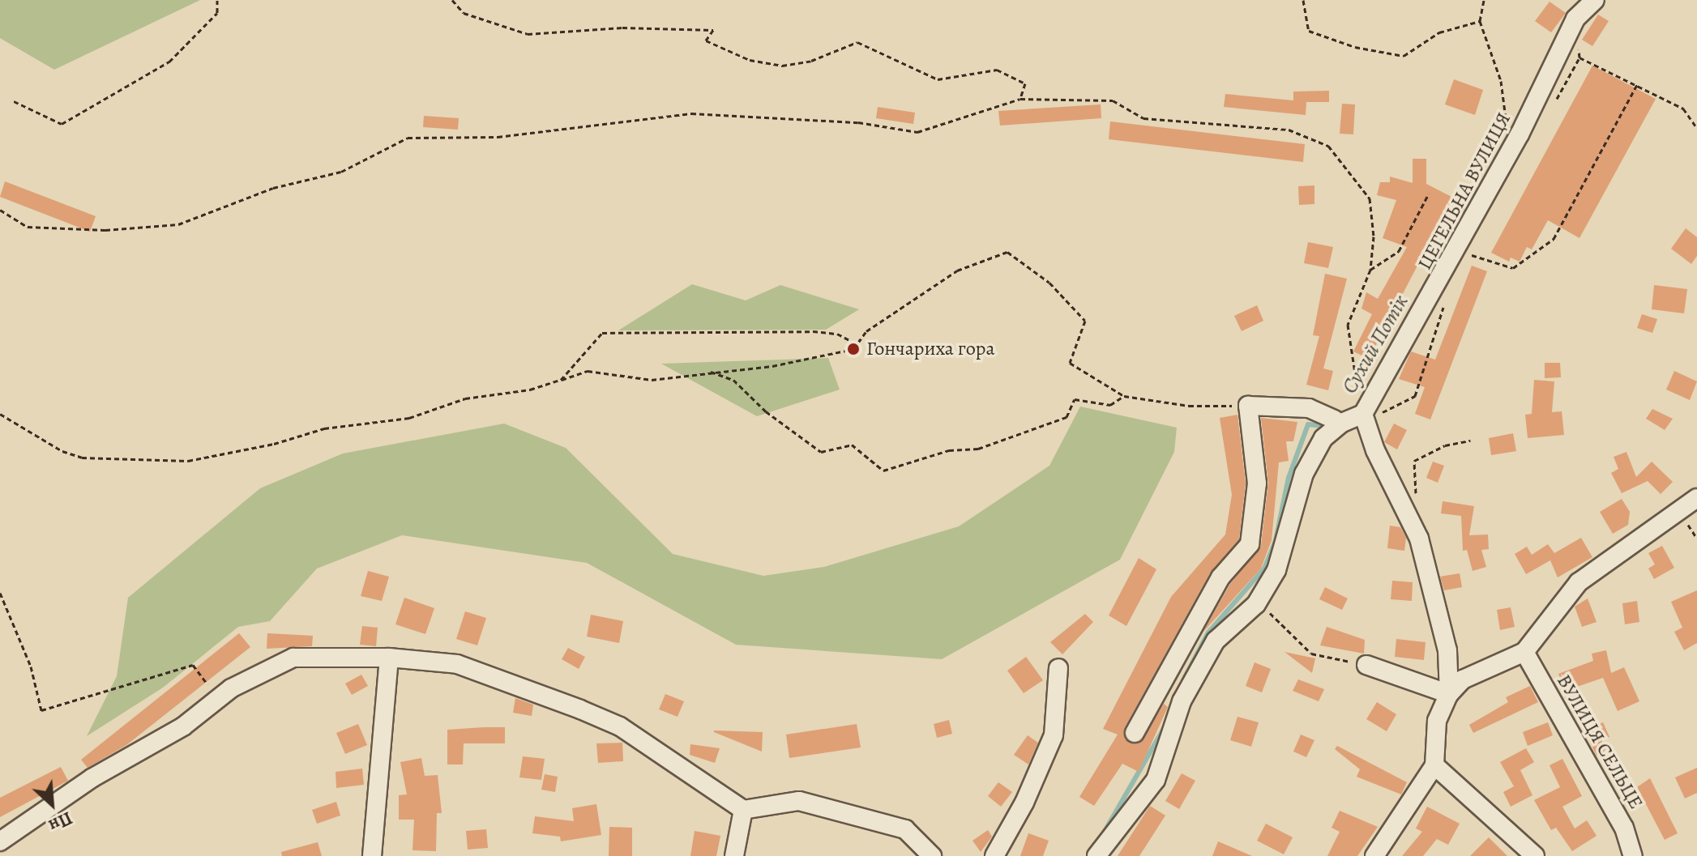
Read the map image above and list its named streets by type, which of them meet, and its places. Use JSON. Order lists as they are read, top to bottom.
{
  "streets": {
    "street": ["ЦЕГЕЛЬНА ВУЛИЦЯ", "ВУЛИЦЯ СЕЛЬЦЕ"]
  },
  "water": ["Сухий Потік"],
  "places": ["Гончариха гора"],
  "north": "bottom right"
}
